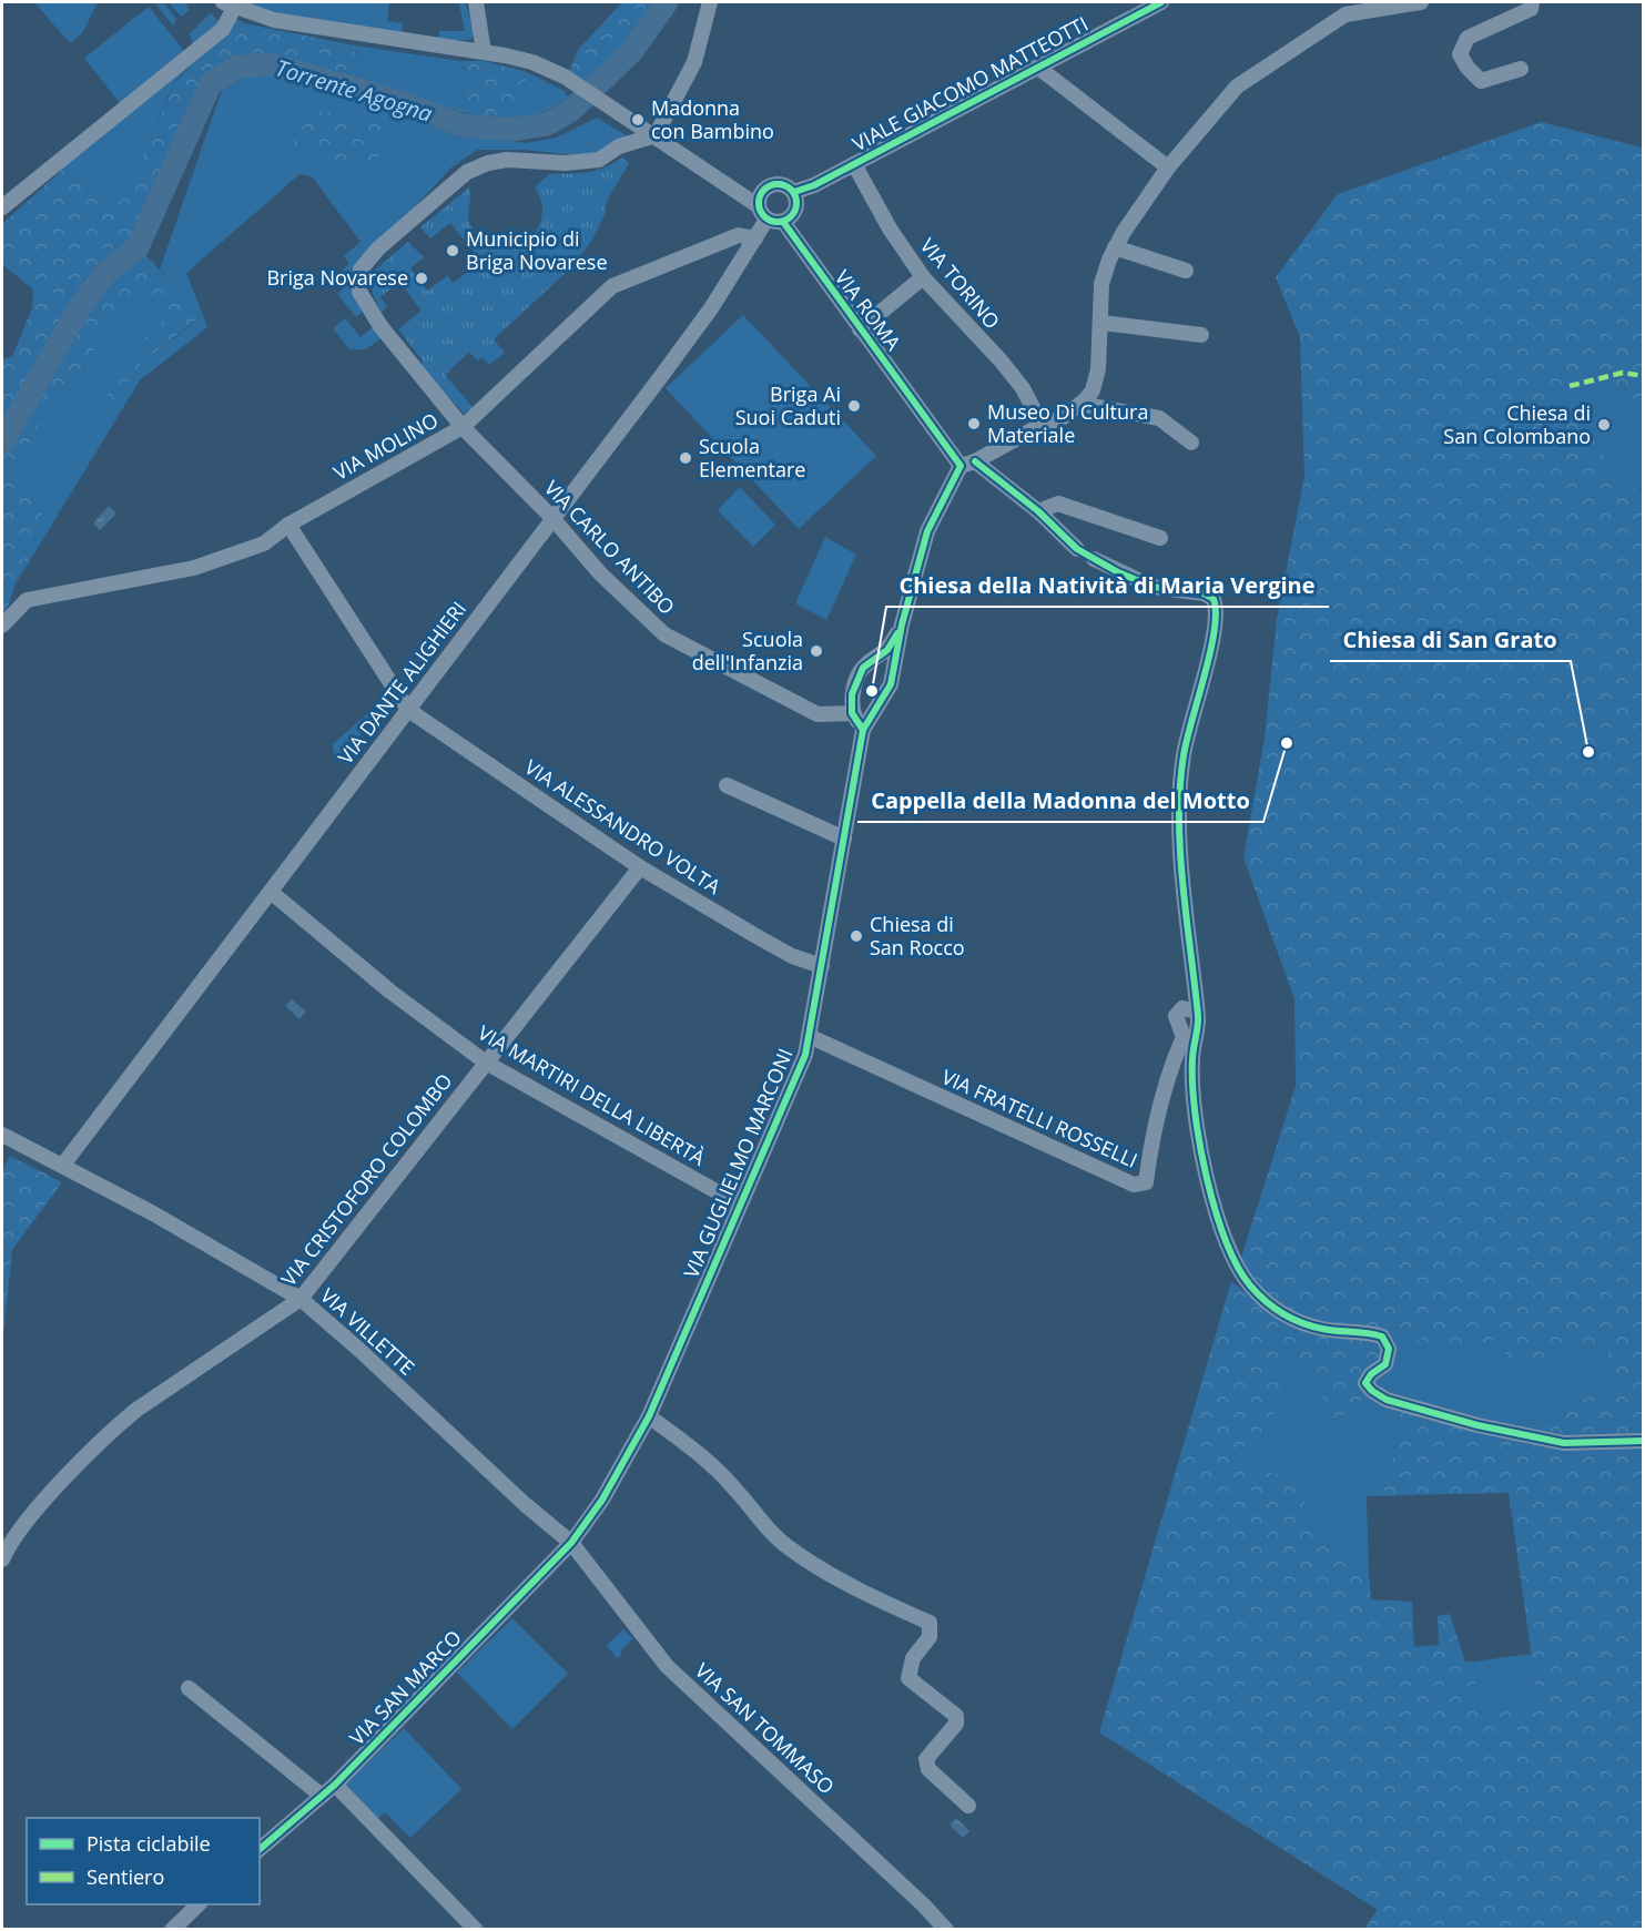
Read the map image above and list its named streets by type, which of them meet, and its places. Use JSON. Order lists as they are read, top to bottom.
{
  "streets": {
    "street": [
      "VIALE GIACOMO MATTEOTTI",
      "VIA TORINO",
      "VIA ROMA",
      "VIA MOLINO",
      "VIA CARLO ANTIBO",
      "VIA DANTE ALIGHIERI",
      "VIA ALESSANDRO VOLTA",
      "VIA MARTIRI DELLA LIBERTÀ",
      "VIA FRATELLI ROSSELLI",
      "VIA GUGLIELMO MARCONI",
      "VIA CRISTOFORO COLOMBO",
      "VIA VILLETTE",
      "VIA SAN MARCO",
      "VIA SAN TOMMASO"
    ]
  },
  "crossings": [
    ["VIALE GIACOMO MATTEOTTI", "VIA TORINO"],
    ["VIALE GIACOMO MATTEOTTI", "VIA ROMA"],
    ["VIALE GIACOMO MATTEOTTI", "VIA DANTE ALIGHIERI"],
    ["VIA ROMA", "VIA CARLO ANTIBO"],
    ["VIA ROMA", "VIA DANTE ALIGHIERI"],
    ["VIA ROMA", "VIA GUGLIELMO MARCONI"],
    ["VIA MOLINO", "VIA CARLO ANTIBO"],
    ["VIA MOLINO", "VIA DANTE ALIGHIERI"],
    ["VIA CARLO ANTIBO", "VIA DANTE ALIGHIERI"],
    ["VIA CARLO ANTIBO", "VIA GUGLIELMO MARCONI"],
    ["VIA DANTE ALIGHIERI", "VIA ALESSANDRO VOLTA"],
    ["VIA DANTE ALIGHIERI", "VIA MARTIRI DELLA LIBERTÀ"],
    ["VIA DANTE ALIGHIERI", "VIA VILLETTE"],
    ["VIA ALESSANDRO VOLTA", "VIA GUGLIELMO MARCONI"],
    ["VIA ALESSANDRO VOLTA", "VIA CRISTOFORO COLOMBO"],
    ["VIA MARTIRI DELLA LIBERTÀ", "VIA GUGLIELMO MARCONI"],
    ["VIA MARTIRI DELLA LIBERTÀ", "VIA CRISTOFORO COLOMBO"],
    ["VIA FRATELLI ROSSELLI", "VIA GUGLIELMO MARCONI"],
    ["VIA GUGLIELMO MARCONI", "VIA VILLETTE"],
    ["VIA GUGLIELMO MARCONI", "VIA SAN MARCO"],
    ["VIA GUGLIELMO MARCONI", "VIA SAN TOMMASO"],
    ["VIA CRISTOFORO COLOMBO", "VIA VILLETTE"],
    ["VIA VILLETTE", "VIA SAN MARCO"],
    ["VIA VILLETTE", "VIA SAN TOMMASO"],
    ["VIA SAN MARCO", "VIA SAN TOMMASO"]
  ],
  "water": ["Torrente Agogna"],
  "places": [
    "Madonna con Bambino",
    "Municipio di Briga Novarese",
    "Briga Novarese",
    "Briga Ai Suoi Caduti",
    "Museo Di Cultura Materiale",
    "Chiesa di San Colombano",
    "Scuola Elementare",
    "Scuola dell'Infanzia",
    "Chiesa della Natività di Maria Vergine",
    "Cappella della Madonna del Motto",
    "Chiesa di San Grato",
    "Chiesa di San Rocco"
  ],
  "legend": ["Pista ciclabile", "Sentiero"]
}
